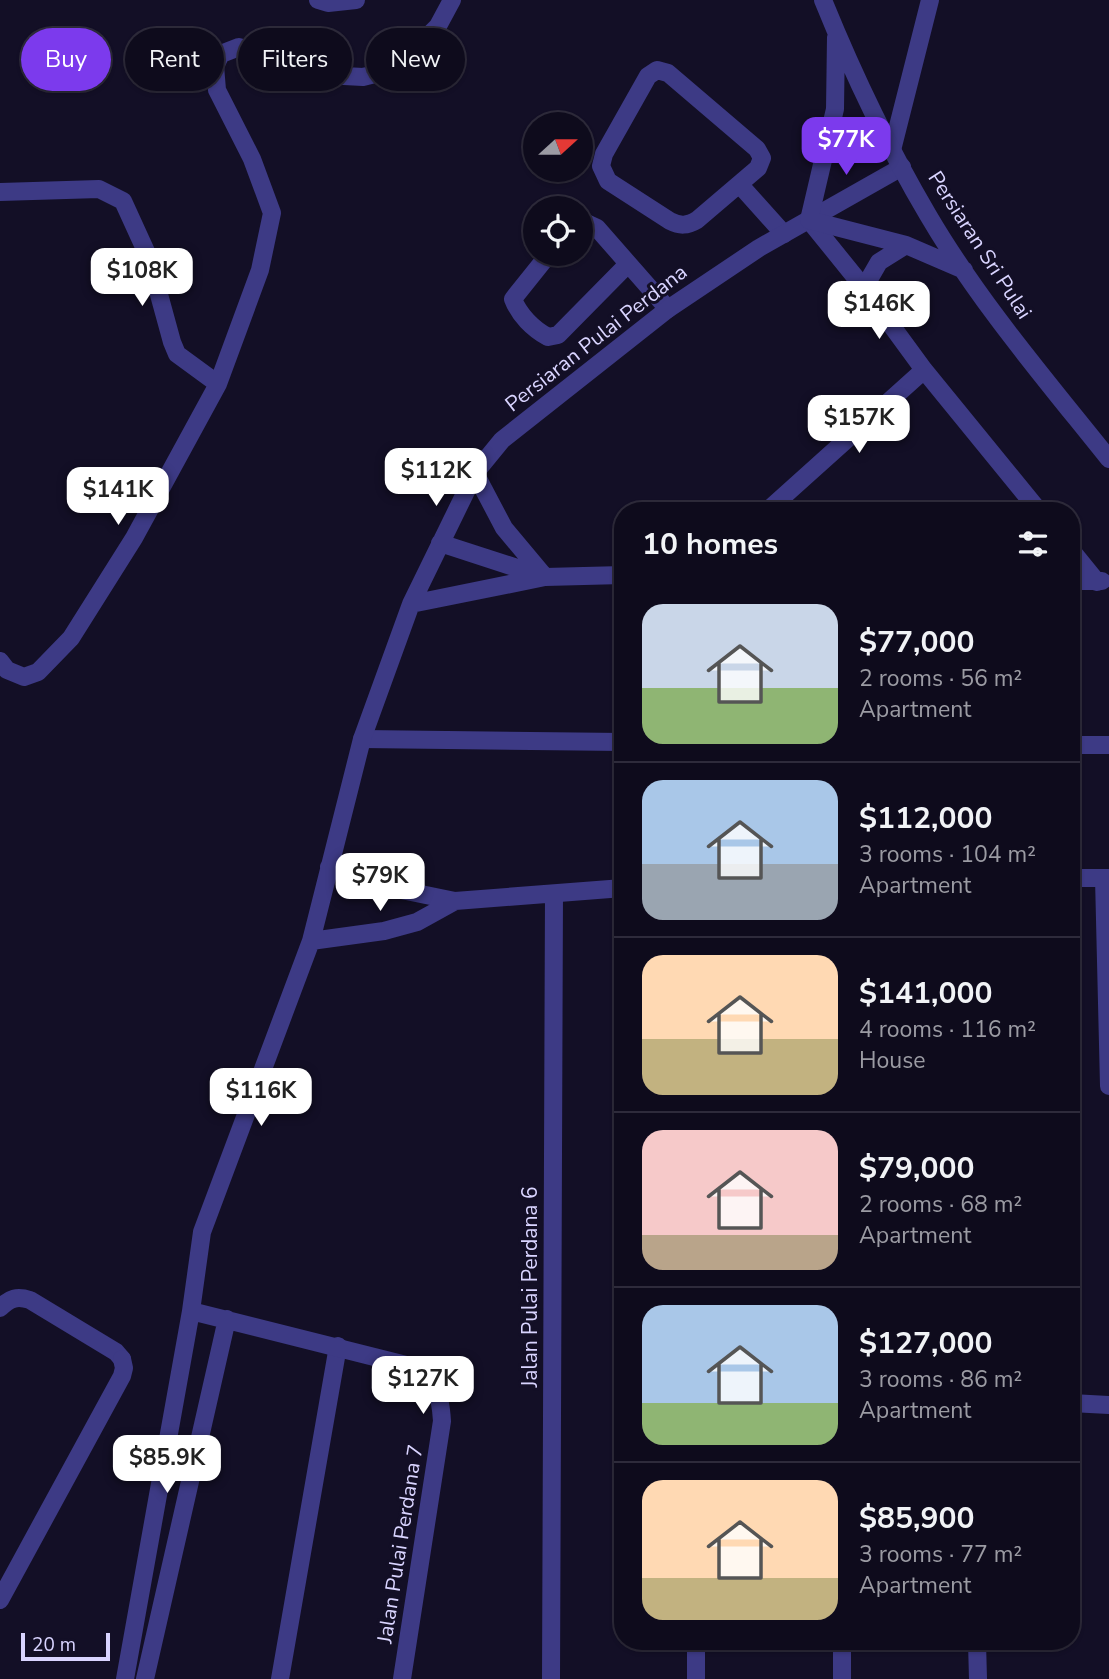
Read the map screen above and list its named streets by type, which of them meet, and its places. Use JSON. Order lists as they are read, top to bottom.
{
  "streets": {
    "street": [
      "Persiaran Sri Pulai",
      "Persiaran Pulai Perdana",
      "Jalan Pulai Perdana 6",
      "Jalan Pulai Perdana 7"
    ]
  },
  "crossings": [
    ["Persiaran Sri Pulai", "Persiaran Pulai Perdana"],
    ["Persiaran Pulai Perdana", "Jalan Pulai Perdana 7"]
  ],
  "scale_bar": "20 m",
  "north": "right",
  "page": {
    "chip": [
      "Buy",
      "Rent",
      "Filters",
      "New"
    ],
    "price": [
      "$77K",
      "$108K",
      "$146K",
      "$157K",
      "$112K",
      "$141K",
      "$79K",
      "$116K",
      "$127K",
      "$85.9K"
    ],
    "heading": "10 homes",
    "list": [
      {
        "name": "$77,000",
        "note": "2 rooms · 56 m² · Apartment"
      },
      {
        "name": "$112,000",
        "note": "3 rooms · 104 m² · Apartment"
      },
      {
        "name": "$141,000",
        "note": "4 rooms · 116 m² · House"
      },
      {
        "name": "$79,000",
        "note": "2 rooms · 68 m² · Apartment"
      },
      {
        "name": "$127,000",
        "note": "3 rooms · 86 m² · Apartment"
      },
      {
        "name": "$85,900",
        "note": "3 rooms · 77 m² · Apartment"
      }
    ],
    "scale": "20 m"
  }
}
